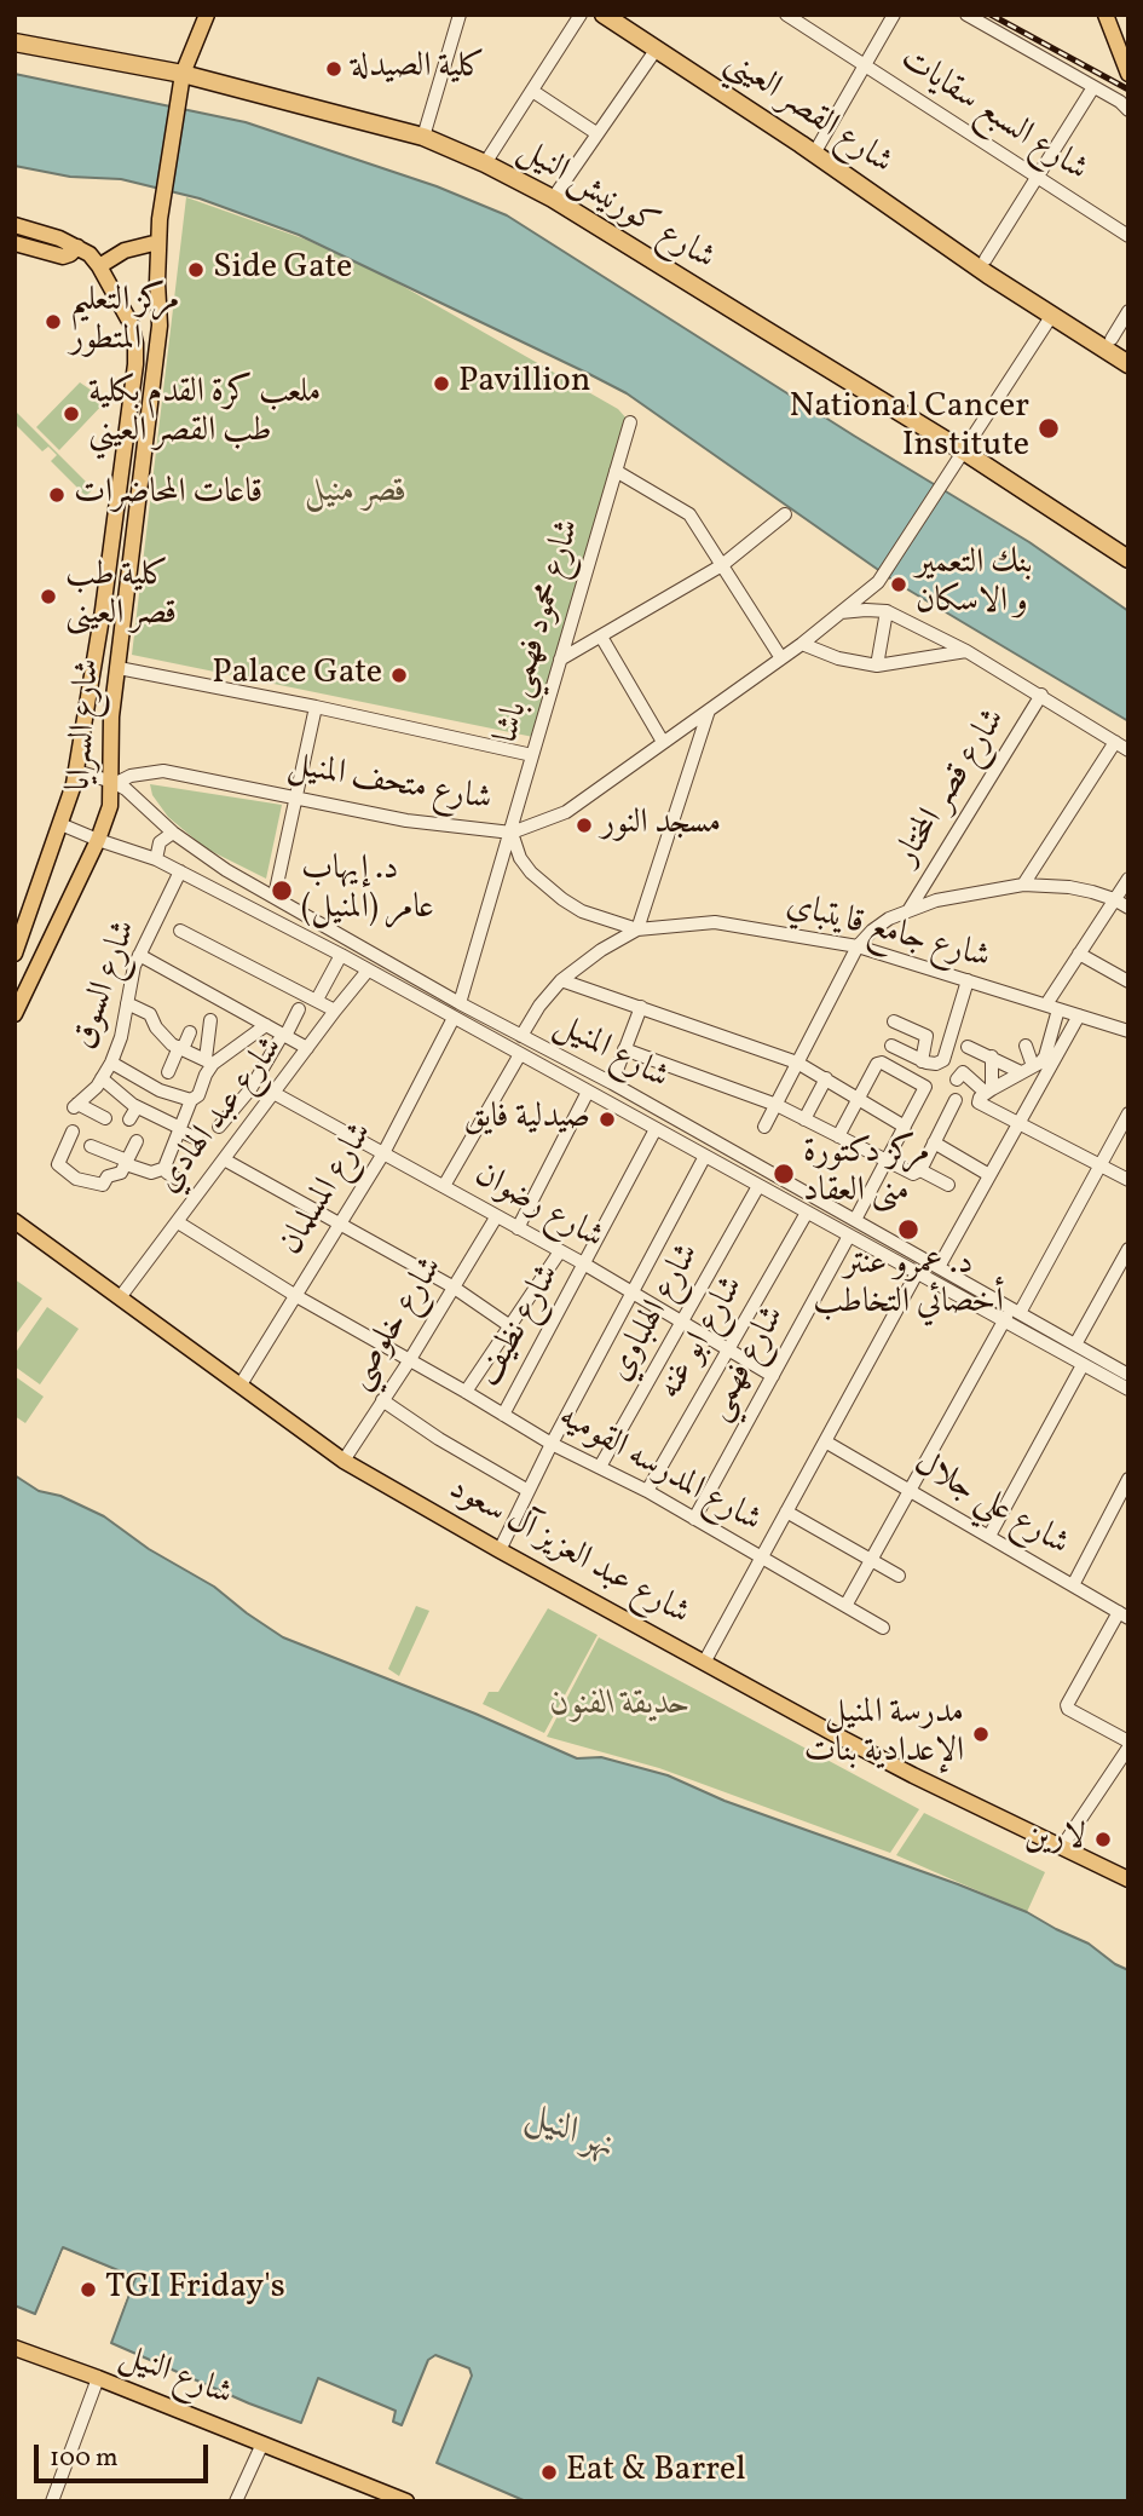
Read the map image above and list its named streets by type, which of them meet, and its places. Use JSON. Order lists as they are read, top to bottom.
{
  "streets": {
    "highway": ["شارع القصر العيني", "شارع كورنيش النيل"],
    "main road": ["شارع السرايا", "شارع عبد العزيز آل سعود", "شارع النيل"],
    "street": [
      "شارع السبع سقايات",
      "شارع محمود فهمي باشا",
      "شارع متحف المنيل",
      "شارع قصر المختار",
      "شارع جامع قايتباي",
      "شارع السوق",
      "شارع المنيل",
      "شارع عبد الهادي",
      "شارع المسلمان",
      "شارع رضوان",
      "شارع الهلباوي",
      "شارع خلوصي",
      "شارع نظيف",
      "شارع ابو غنه",
      "شارع فهمي",
      "شارع المدرسه القوميه",
      "شارع علي جلال"
    ]
  },
  "crossings": [
    ["شارع كورنيش النيل", "شارع السرايا"],
    ["شارع كورنيش النيل", "شارع متحف المنيل"],
    ["شارع محمود فهمي باشا", "شارع متحف المنيل"],
    ["شارع محمود فهمي باشا", "شارع المنيل"],
    ["شارع السرايا", "شارع متحف المنيل"],
    ["شارع السرايا", "شارع المنيل"],
    ["شارع متحف المنيل", "شارع المنيل"],
    ["شارع جامع قايتباي", "شارع المنيل"],
    ["شارع السوق", "شارع المنيل"],
    ["شارع المنيل", "شارع عبد الهادي"],
    ["شارع المنيل", "شارع المسلمان"],
    ["شارع المنيل", "شارع الهلباوي"],
    ["شارع المنيل", "شارع نظيف"],
    ["شارع المنيل", "شارع ابو غنه"],
    ["شارع المنيل", "شارع فهمي"],
    ["شارع عبد الهادي", "شارع رضوان"],
    ["شارع عبد الهادي", "شارع المدرسه القوميه"],
    ["شارع عبد الهادي", "شارع عبد العزيز آل سعود"],
    ["شارع المسلمان", "شارع رضوان"],
    ["شارع المسلمان", "شارع المدرسه القوميه"],
    ["شارع المسلمان", "شارع عبد العزيز آل سعود"],
    ["شارع رضوان", "شارع الهلباوي"],
    ["شارع رضوان", "شارع خلوصي"],
    ["شارع رضوان", "شارع نظيف"],
    ["شارع رضوان", "شارع ابو غنه"],
    ["شارع رضوان", "شارع فهمي"],
    ["شارع الهلباوي", "شارع المدرسه القوميه"],
    ["شارع خلوصي", "شارع المدرسه القوميه"],
    ["شارع خلوصي", "شارع عبد العزيز آل سعود"],
    ["شارع نظيف", "شارع المدرسه القوميه"],
    ["شارع ابو غنه", "شارع المدرسه القوميه"],
    ["شارع فهمي", "شارع المدرسه القوميه"]
  ],
  "water": ["نهر النيل"],
  "parks": ["قصر منيل", "حديقة الفنون"],
  "places": [
    "كلية الصيدلة",
    "Side Gate",
    "مركز التعليم المتطور",
    "Pavillion",
    "ملعب كرة القدم بكلية طب القصر العيني",
    "National Cancer Institute",
    "قاعات المحاضرات",
    "بنك التعمير و الاسكان",
    "كلية طب قصر العينى",
    "Palace Gate",
    "مسجد النور",
    "د. إيهاب عامر (المنيل)",
    "صيدلية فايق",
    "مركز دكتورة منى العقاد",
    "د. عمرو عنتر أخصائي التخاطب",
    "مدرسة المنيل الإعدادية بنات",
    "لارين",
    "TGI Friday's",
    "Eat & Barrel"
  ],
  "scale_bar": "100 m"
}
